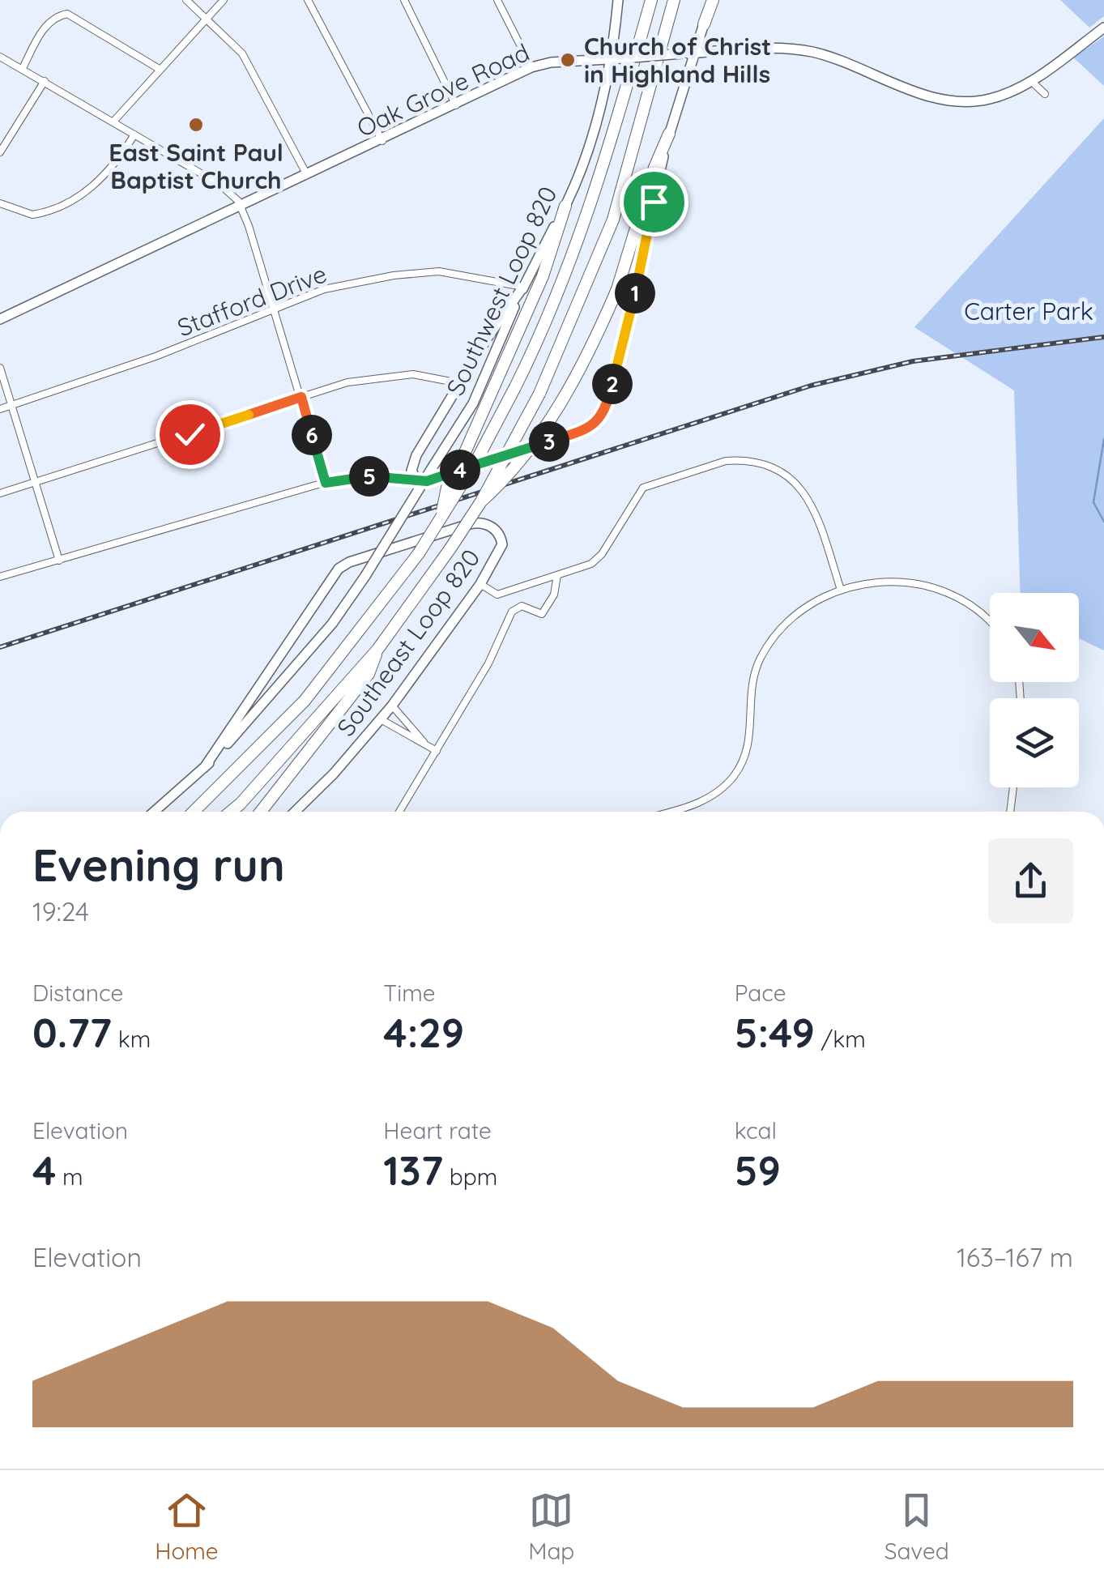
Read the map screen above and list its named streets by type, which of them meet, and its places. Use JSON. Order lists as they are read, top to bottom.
{
  "streets": {
    "main road": ["Oak Grove Road", "Southwest Loop 820", "Southeast Loop 820"],
    "street": ["Stafford Drive"]
  },
  "crossings": [
    ["Oak Grove Road", "Southwest Loop 820"],
    ["Southwest Loop 820", "Stafford Drive"],
    ["Southwest Loop 820", "Southeast Loop 820"]
  ],
  "parks": ["Carter Park"],
  "places": ["Church of Christ in Highland Hills", "East Saint Paul Baptist Church"],
  "north": "bottom right",
  "page": {
    "pins": [
      "1",
      "2",
      "6",
      "3",
      "4",
      "5"
    ],
    "heading": ["Evening run", "19:24"],
    "stats": [
      ["Distance", "0.77 km"],
      ["Time", "4:29"],
      ["Pace", "5:49 /km"],
      ["Elevation", "4 m"],
      ["Heart rate", "137 bpm"],
      ["kcal", "59"]
    ],
    "chart": ["Elevation", "163–167 m"],
    "tabs": ["Home", "Map", "Saved"]
  }
}
